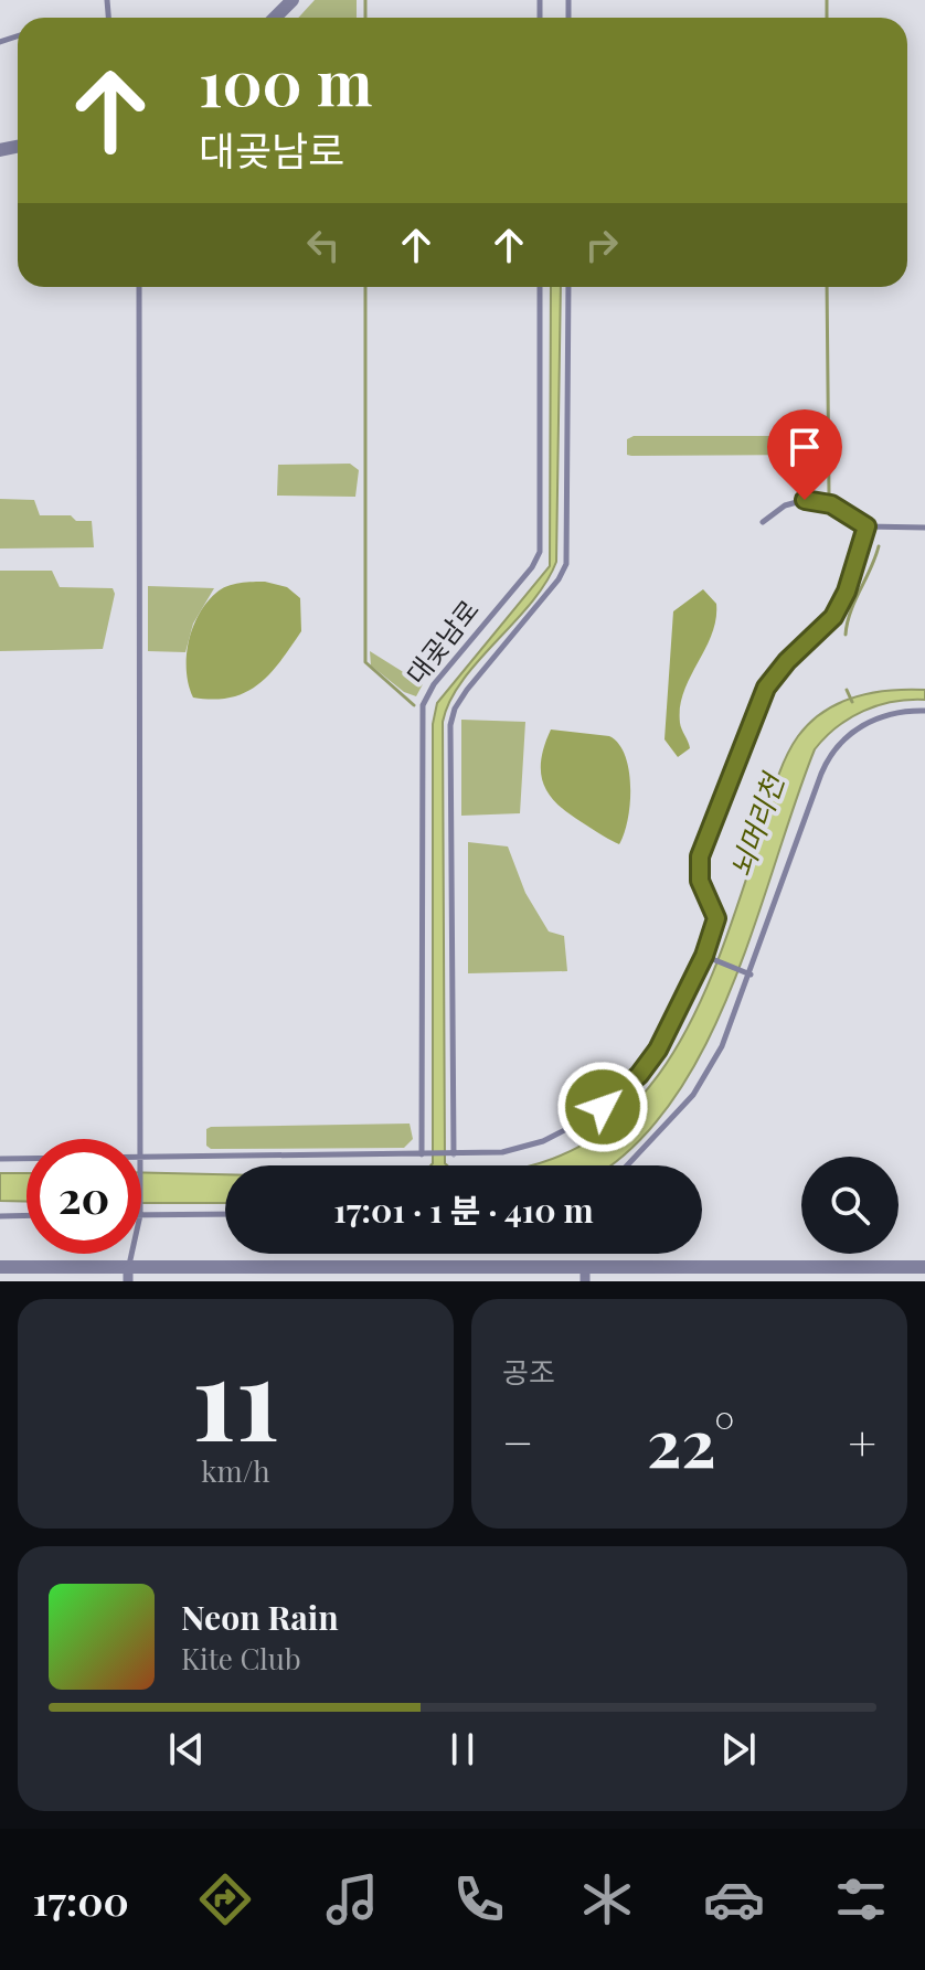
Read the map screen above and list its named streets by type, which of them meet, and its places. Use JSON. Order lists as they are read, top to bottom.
{
  "streets": {
    "lane": ["대곶남로"]
  },
  "water": ["뇌머리천"],
  "page": {
    "turn": ["100 m", "대곶남로"],
    "limit": "20",
    "trip": "17:01 · 1 분 · 410 m",
    "tile": [
      ["11", "km/h"],
      "공조"
    ],
    "heat": ["−", "22°", "+"],
    "song": ["Neon Rain", "Kite Club"],
    "tabs": "17:00"
  }
}
